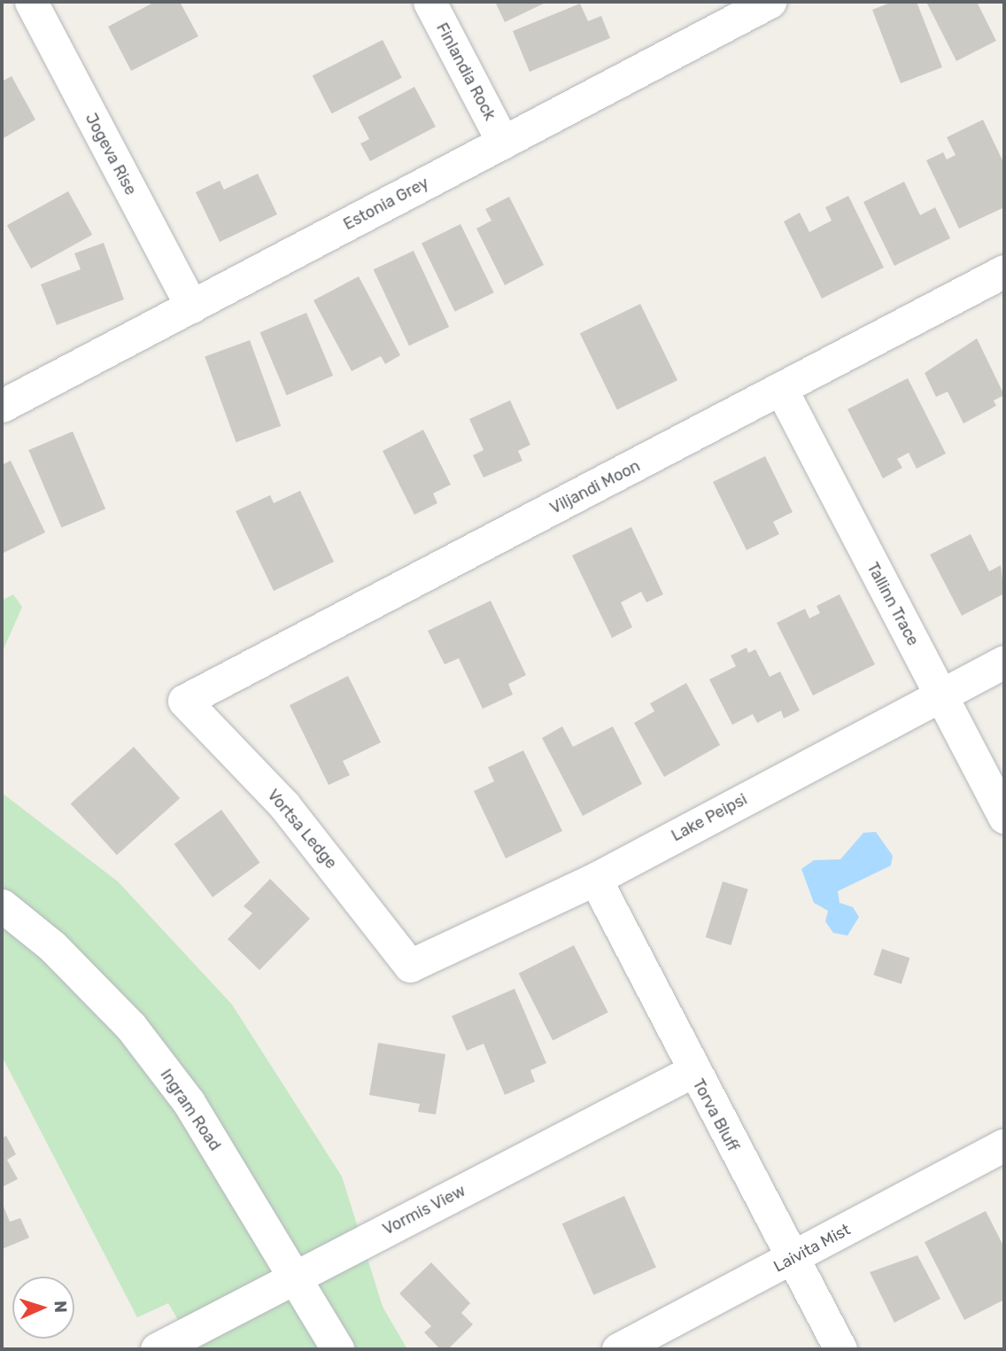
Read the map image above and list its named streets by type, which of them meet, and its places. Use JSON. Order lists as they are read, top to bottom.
{
  "streets": {
    "street": [
      "Finlandia Rock",
      "Jogeva Rise",
      "Estonia Grey",
      "Viljandi Moon",
      "Tallinn Trace",
      "Lake Peipsi",
      "Vortsa Ledge",
      "Ingram Road",
      "Torva Bluff",
      "Vormis View",
      "Laivita Mist"
    ]
  },
  "crossings": [
    ["Finlandia Rock", "Estonia Grey"],
    ["Jogeva Rise", "Estonia Grey"],
    ["Viljandi Moon", "Tallinn Trace"],
    ["Viljandi Moon", "Vortsa Ledge"],
    ["Tallinn Trace", "Lake Peipsi"],
    ["Lake Peipsi", "Vortsa Ledge"],
    ["Lake Peipsi", "Torva Bluff"],
    ["Ingram Road", "Vormis View"],
    ["Torva Bluff", "Vormis View"],
    ["Torva Bluff", "Laivita Mist"]
  ],
  "north": "right"
}
